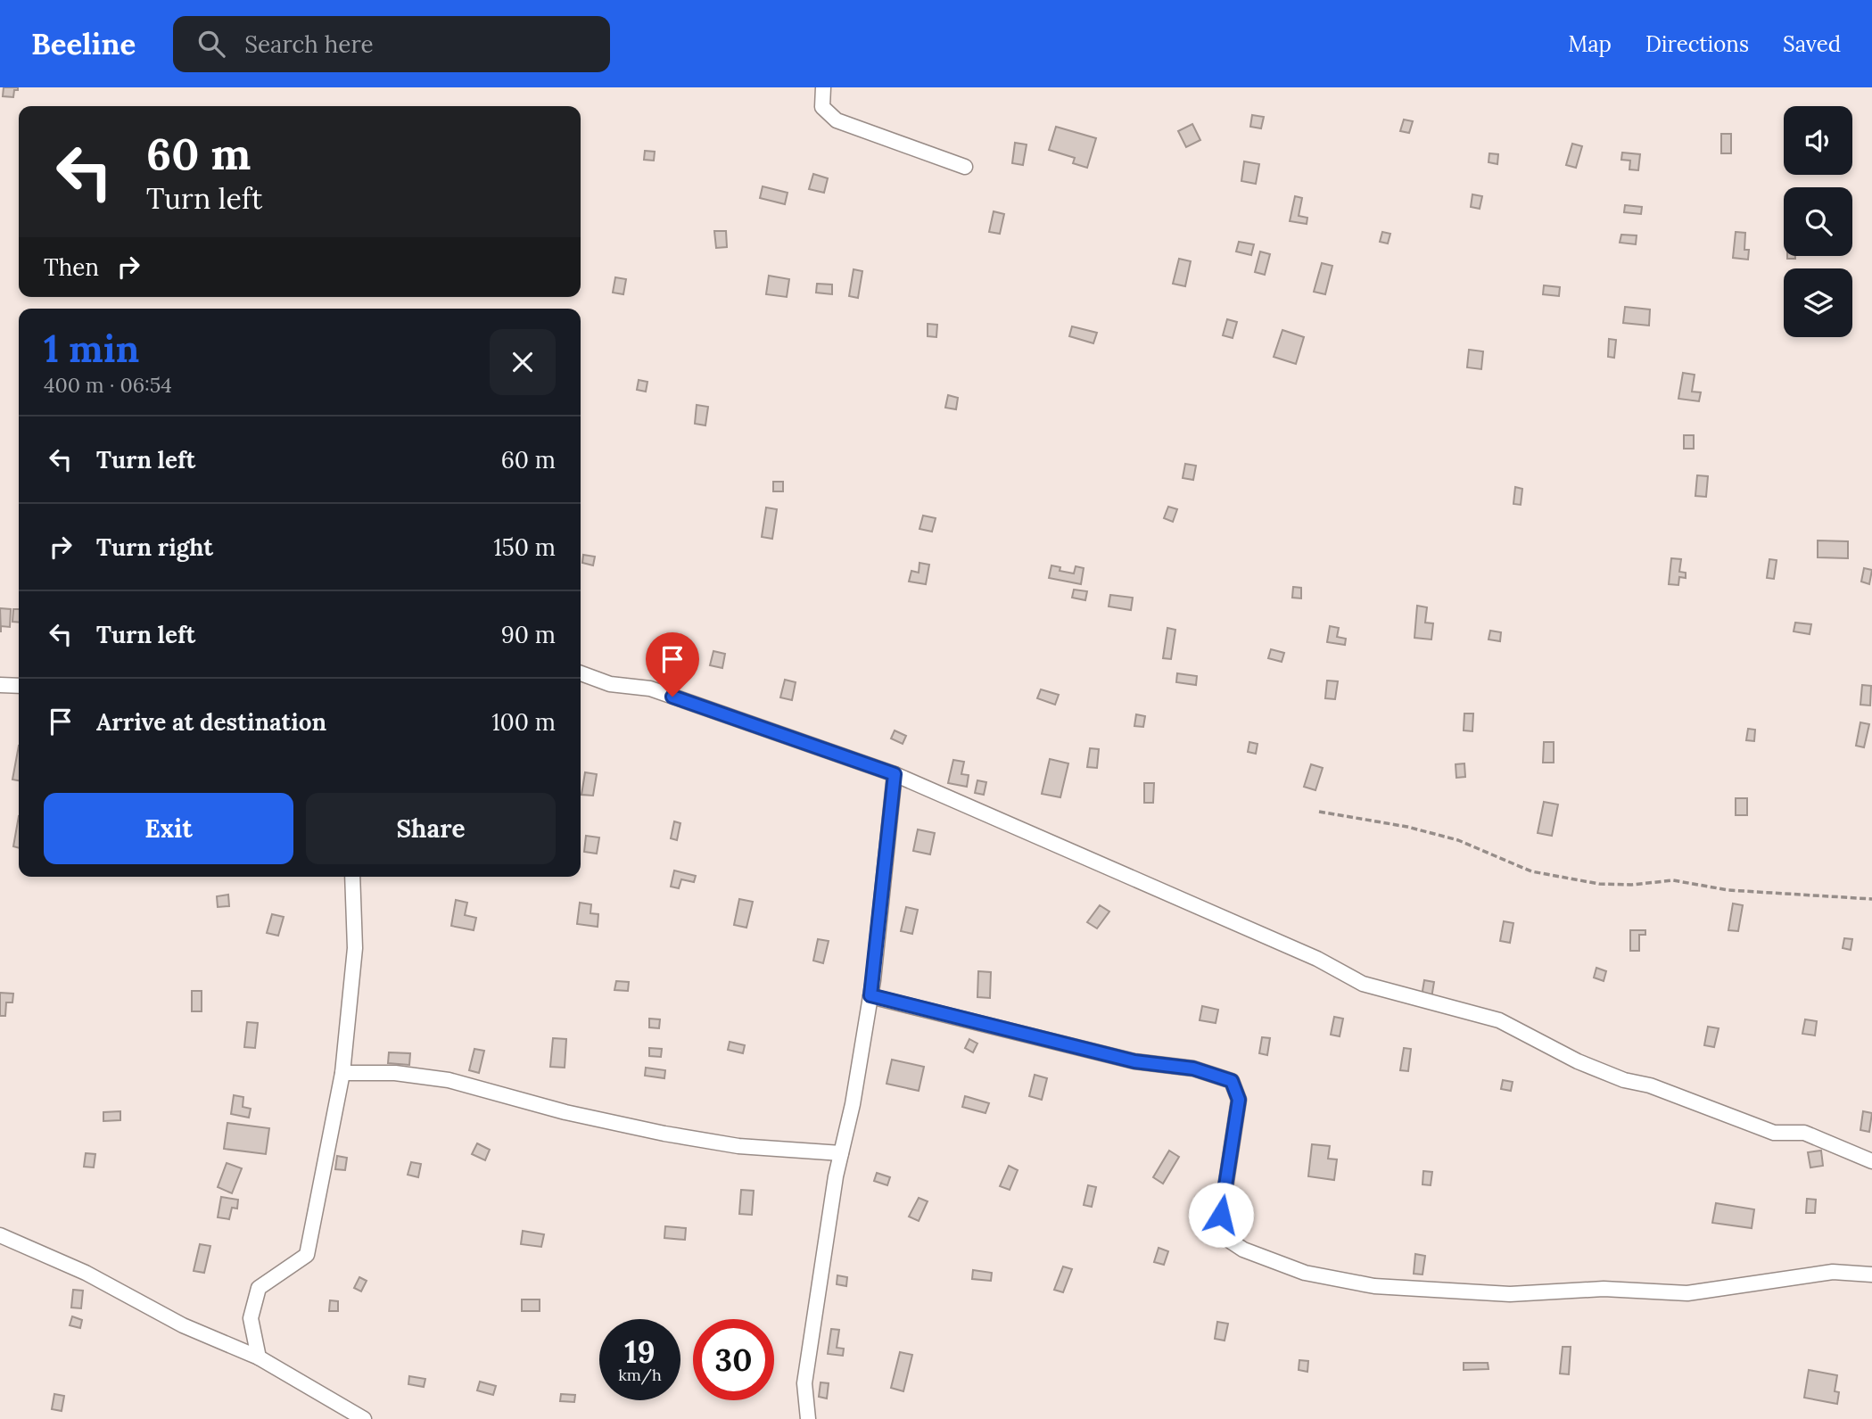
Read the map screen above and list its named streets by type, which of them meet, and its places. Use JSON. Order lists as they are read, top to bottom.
{
  "page": {
    "header": "Beeline",
    "search": "Search here",
    "nav": ["Map", "Directions", "Saved"],
    "turn": ["60 m", "Turn left"],
    "then": "Then",
    "heading": ["1 min", "400 m · 06:54"],
    "list": [
      {
        "name": "Turn left",
        "value": "60 m"
      },
      {
        "name": "Turn right",
        "value": "150 m"
      },
      {
        "name": "Turn left",
        "value": "90 m"
      },
      {
        "name": "Arrive at destination",
        "value": "100 m"
      }
    ],
    "buttons": ["Exit", "Share"],
    "speed": "19 km/h",
    "limit": "30"
  }
}
